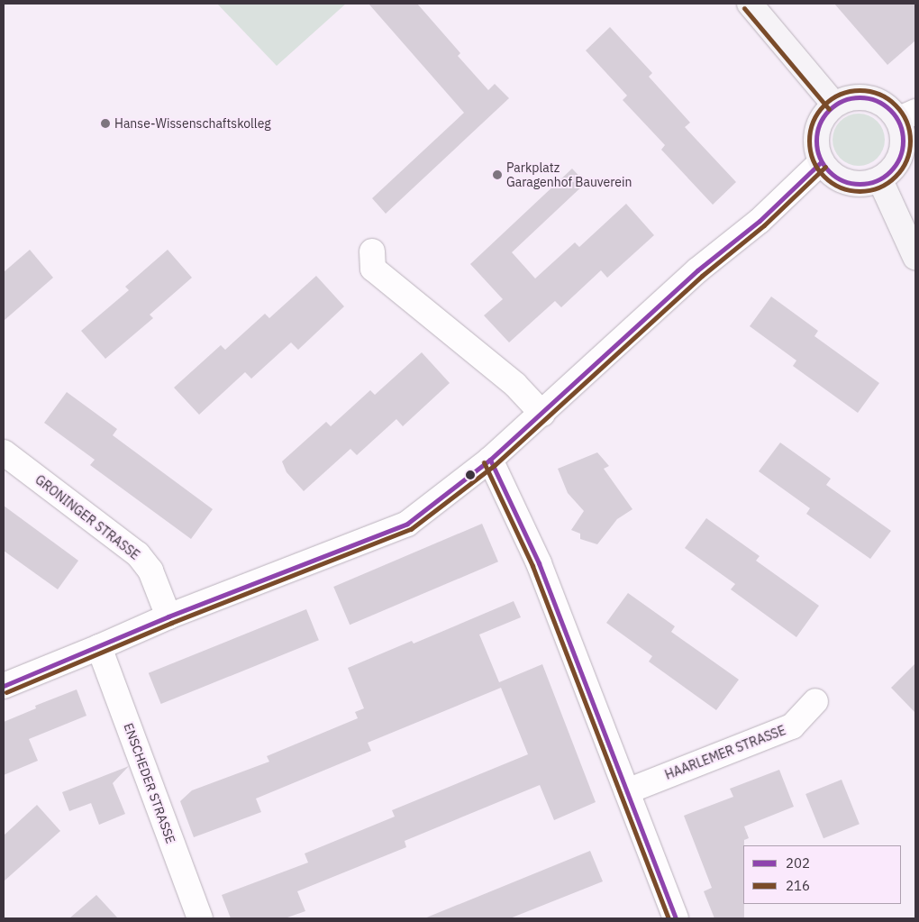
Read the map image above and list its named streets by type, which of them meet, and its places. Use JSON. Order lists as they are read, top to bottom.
{
  "streets": {
    "street": ["GRONINGER STRASSE", "HAARLEMER STRASSE", "ENSCHEDER STRASSE"]
  },
  "places": ["Hanse-Wissenschaftskolleg", "Parkplatz Garagenhof Bauverein"],
  "lines": ["transit line 216", "transit line 202"],
  "legend": ["202", "216"]
}
